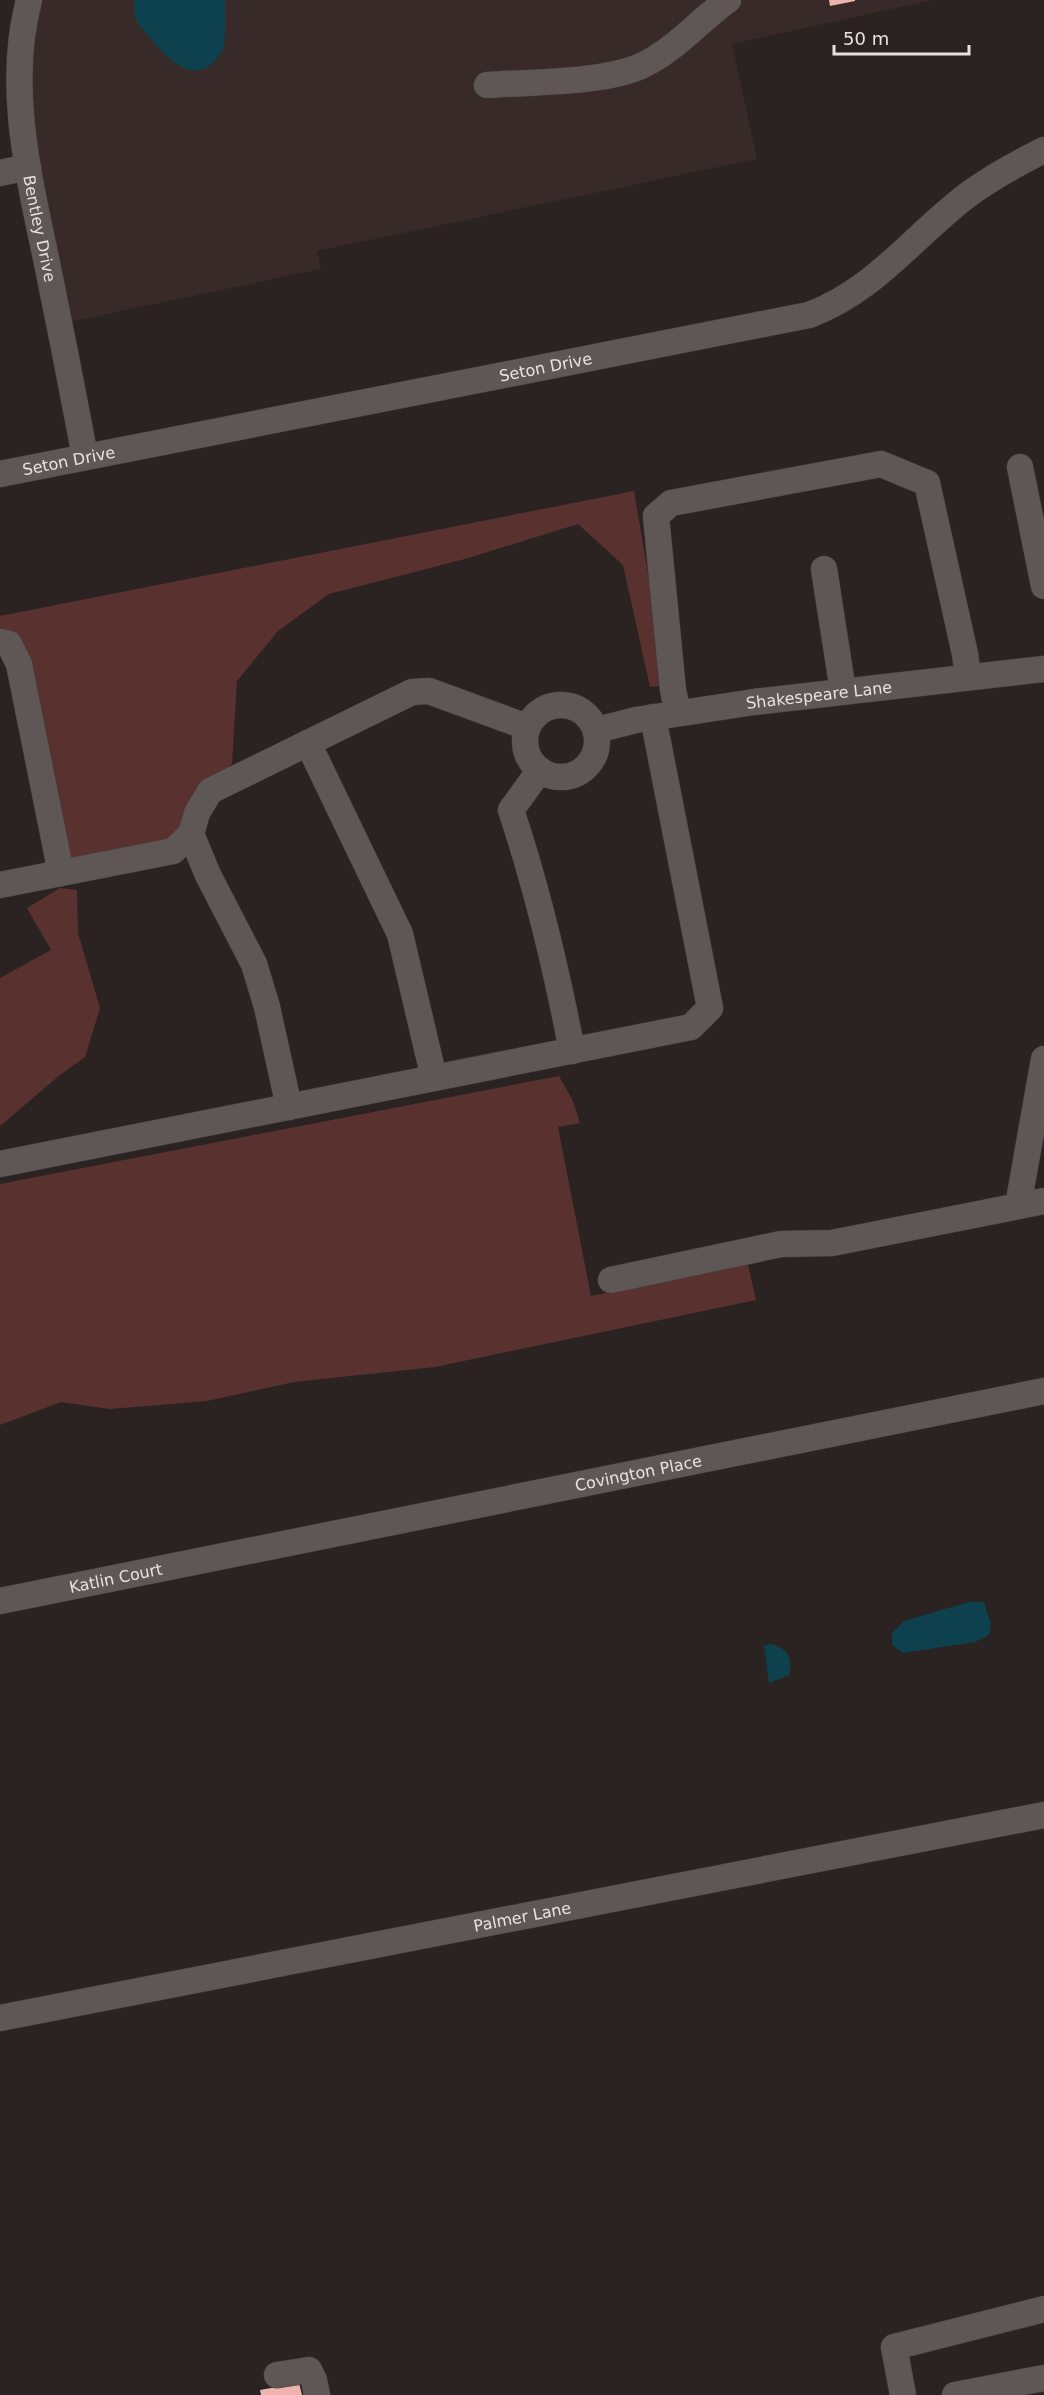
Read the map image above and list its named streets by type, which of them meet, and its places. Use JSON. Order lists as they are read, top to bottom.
{
  "streets": {
    "street": [
      "Bentley Drive",
      "Seton Drive",
      "Shakespeare Lane",
      "Covington Place",
      "Katlin Court",
      "Palmer Lane"
    ]
  },
  "crossings": [
    ["Bentley Drive", "Seton Drive"],
    ["Covington Place", "Katlin Court"]
  ],
  "scale_bar": "50 m"
}
